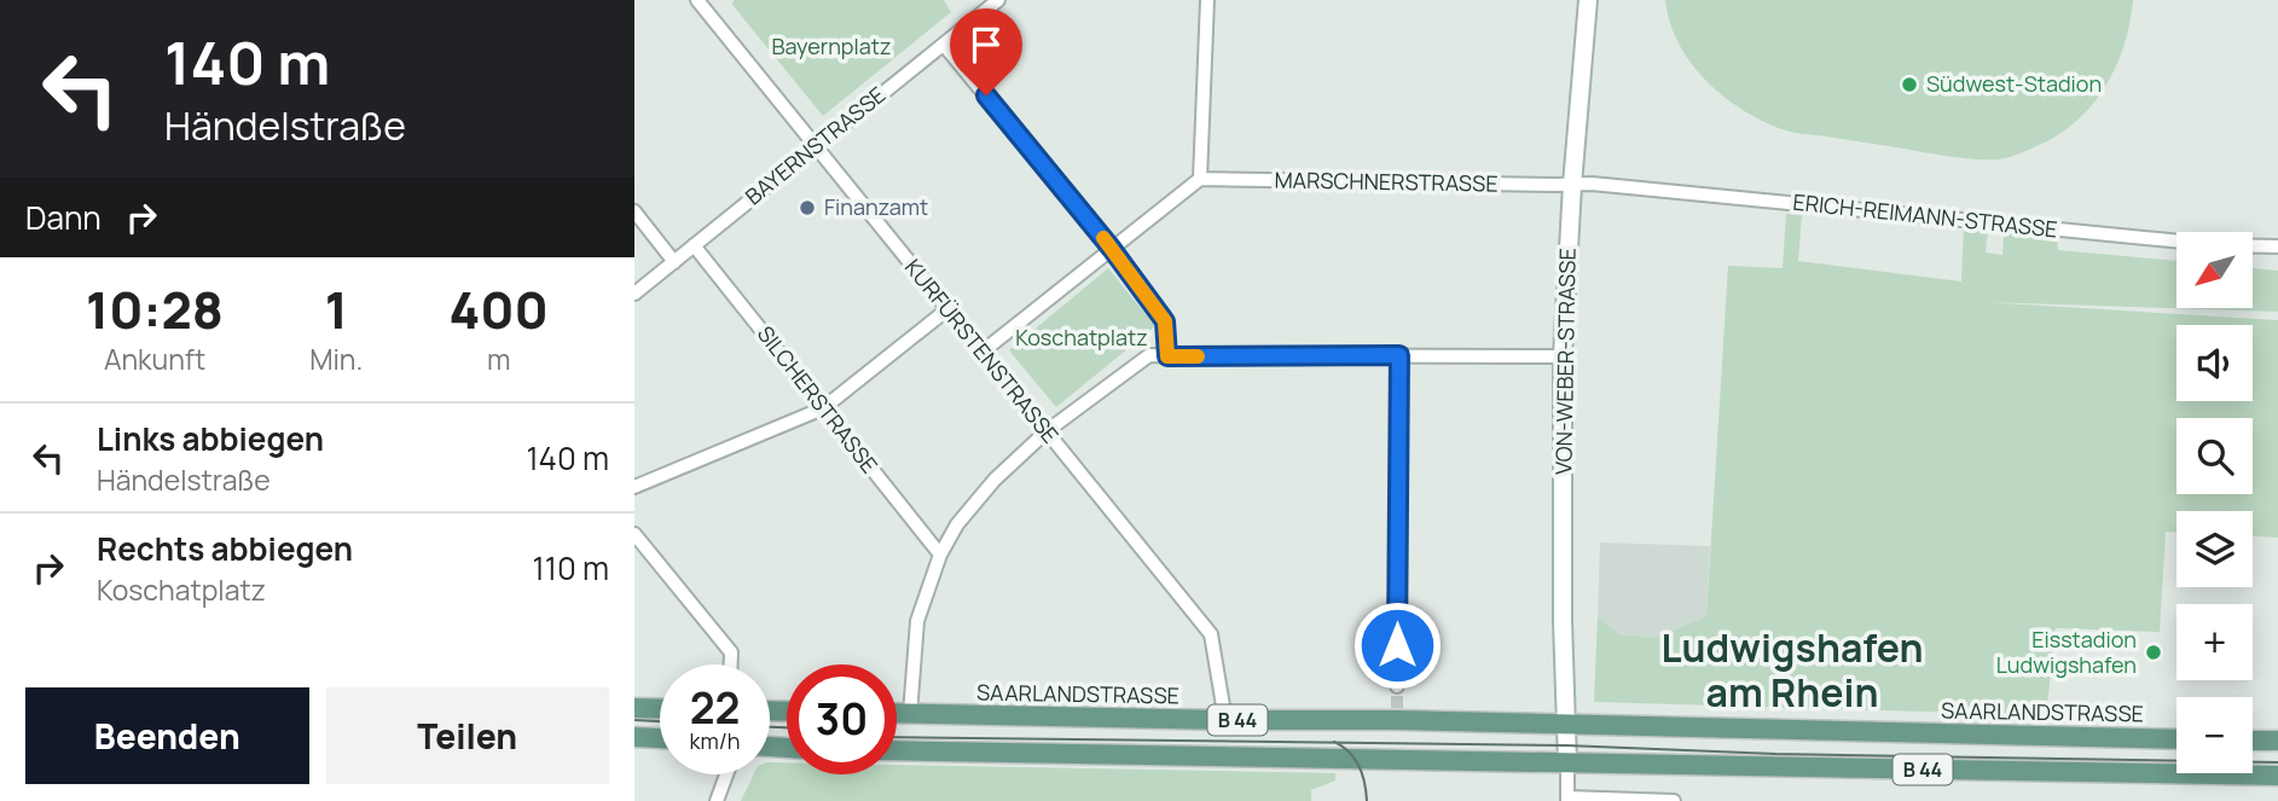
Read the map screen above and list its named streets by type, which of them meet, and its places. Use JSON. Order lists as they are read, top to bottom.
{
  "streets": {
    "main road": ["SAARLANDSTRASSE", "B 44"],
    "street": [
      "BAYERNSTRASSE",
      "MARSCHNERSTRASSE",
      "ERICH-REIMANN-STRASSE",
      "KURFÜRSTENSTRASSE",
      "VON-WEBER-STRASSE",
      "SILCHERSTRASSE"
    ]
  },
  "crossings": [
    ["BAYERNSTRASSE", "KURFÜRSTENSTRASSE"],
    ["BAYERNSTRASSE", "SILCHERSTRASSE"],
    ["MARSCHNERSTRASSE", "ERICH-REIMANN-STRASSE"],
    ["MARSCHNERSTRASSE", "VON-WEBER-STRASSE"],
    ["ERICH-REIMANN-STRASSE", "VON-WEBER-STRASSE"],
    ["KURFÜRSTENSTRASSE", "SAARLANDSTRASSE"],
    ["VON-WEBER-STRASSE", "SAARLANDSTRASSE"],
    ["VON-WEBER-STRASSE", "B 44"]
  ],
  "districts": ["Ludwigshafen am Rhein"],
  "parks": ["Bayernplatz", "Koschatplatz"],
  "places": ["Südwest-Stadion", "Finanzamt", "Eisstadion Ludwigshafen"],
  "north": "bottom left",
  "page": {
    "turn": ["140 m", "Händelstraße"],
    "then": "Dann",
    "map_buttons": ["+", "−"],
    "eta": [
      "10:28",
      "Ankunft",
      "1",
      "Min.",
      "400",
      "m"
    ],
    "list": [
      {
        "name": "Links abbiegen",
        "note": "Händelstraße",
        "value": "140 m"
      },
      {
        "name": "Rechts abbiegen",
        "note": "Koschatplatz",
        "value": "110 m"
      }
    ],
    "speed": "22 km/h",
    "limit": "30",
    "buttons": ["Beenden", "Teilen"]
  }
}
